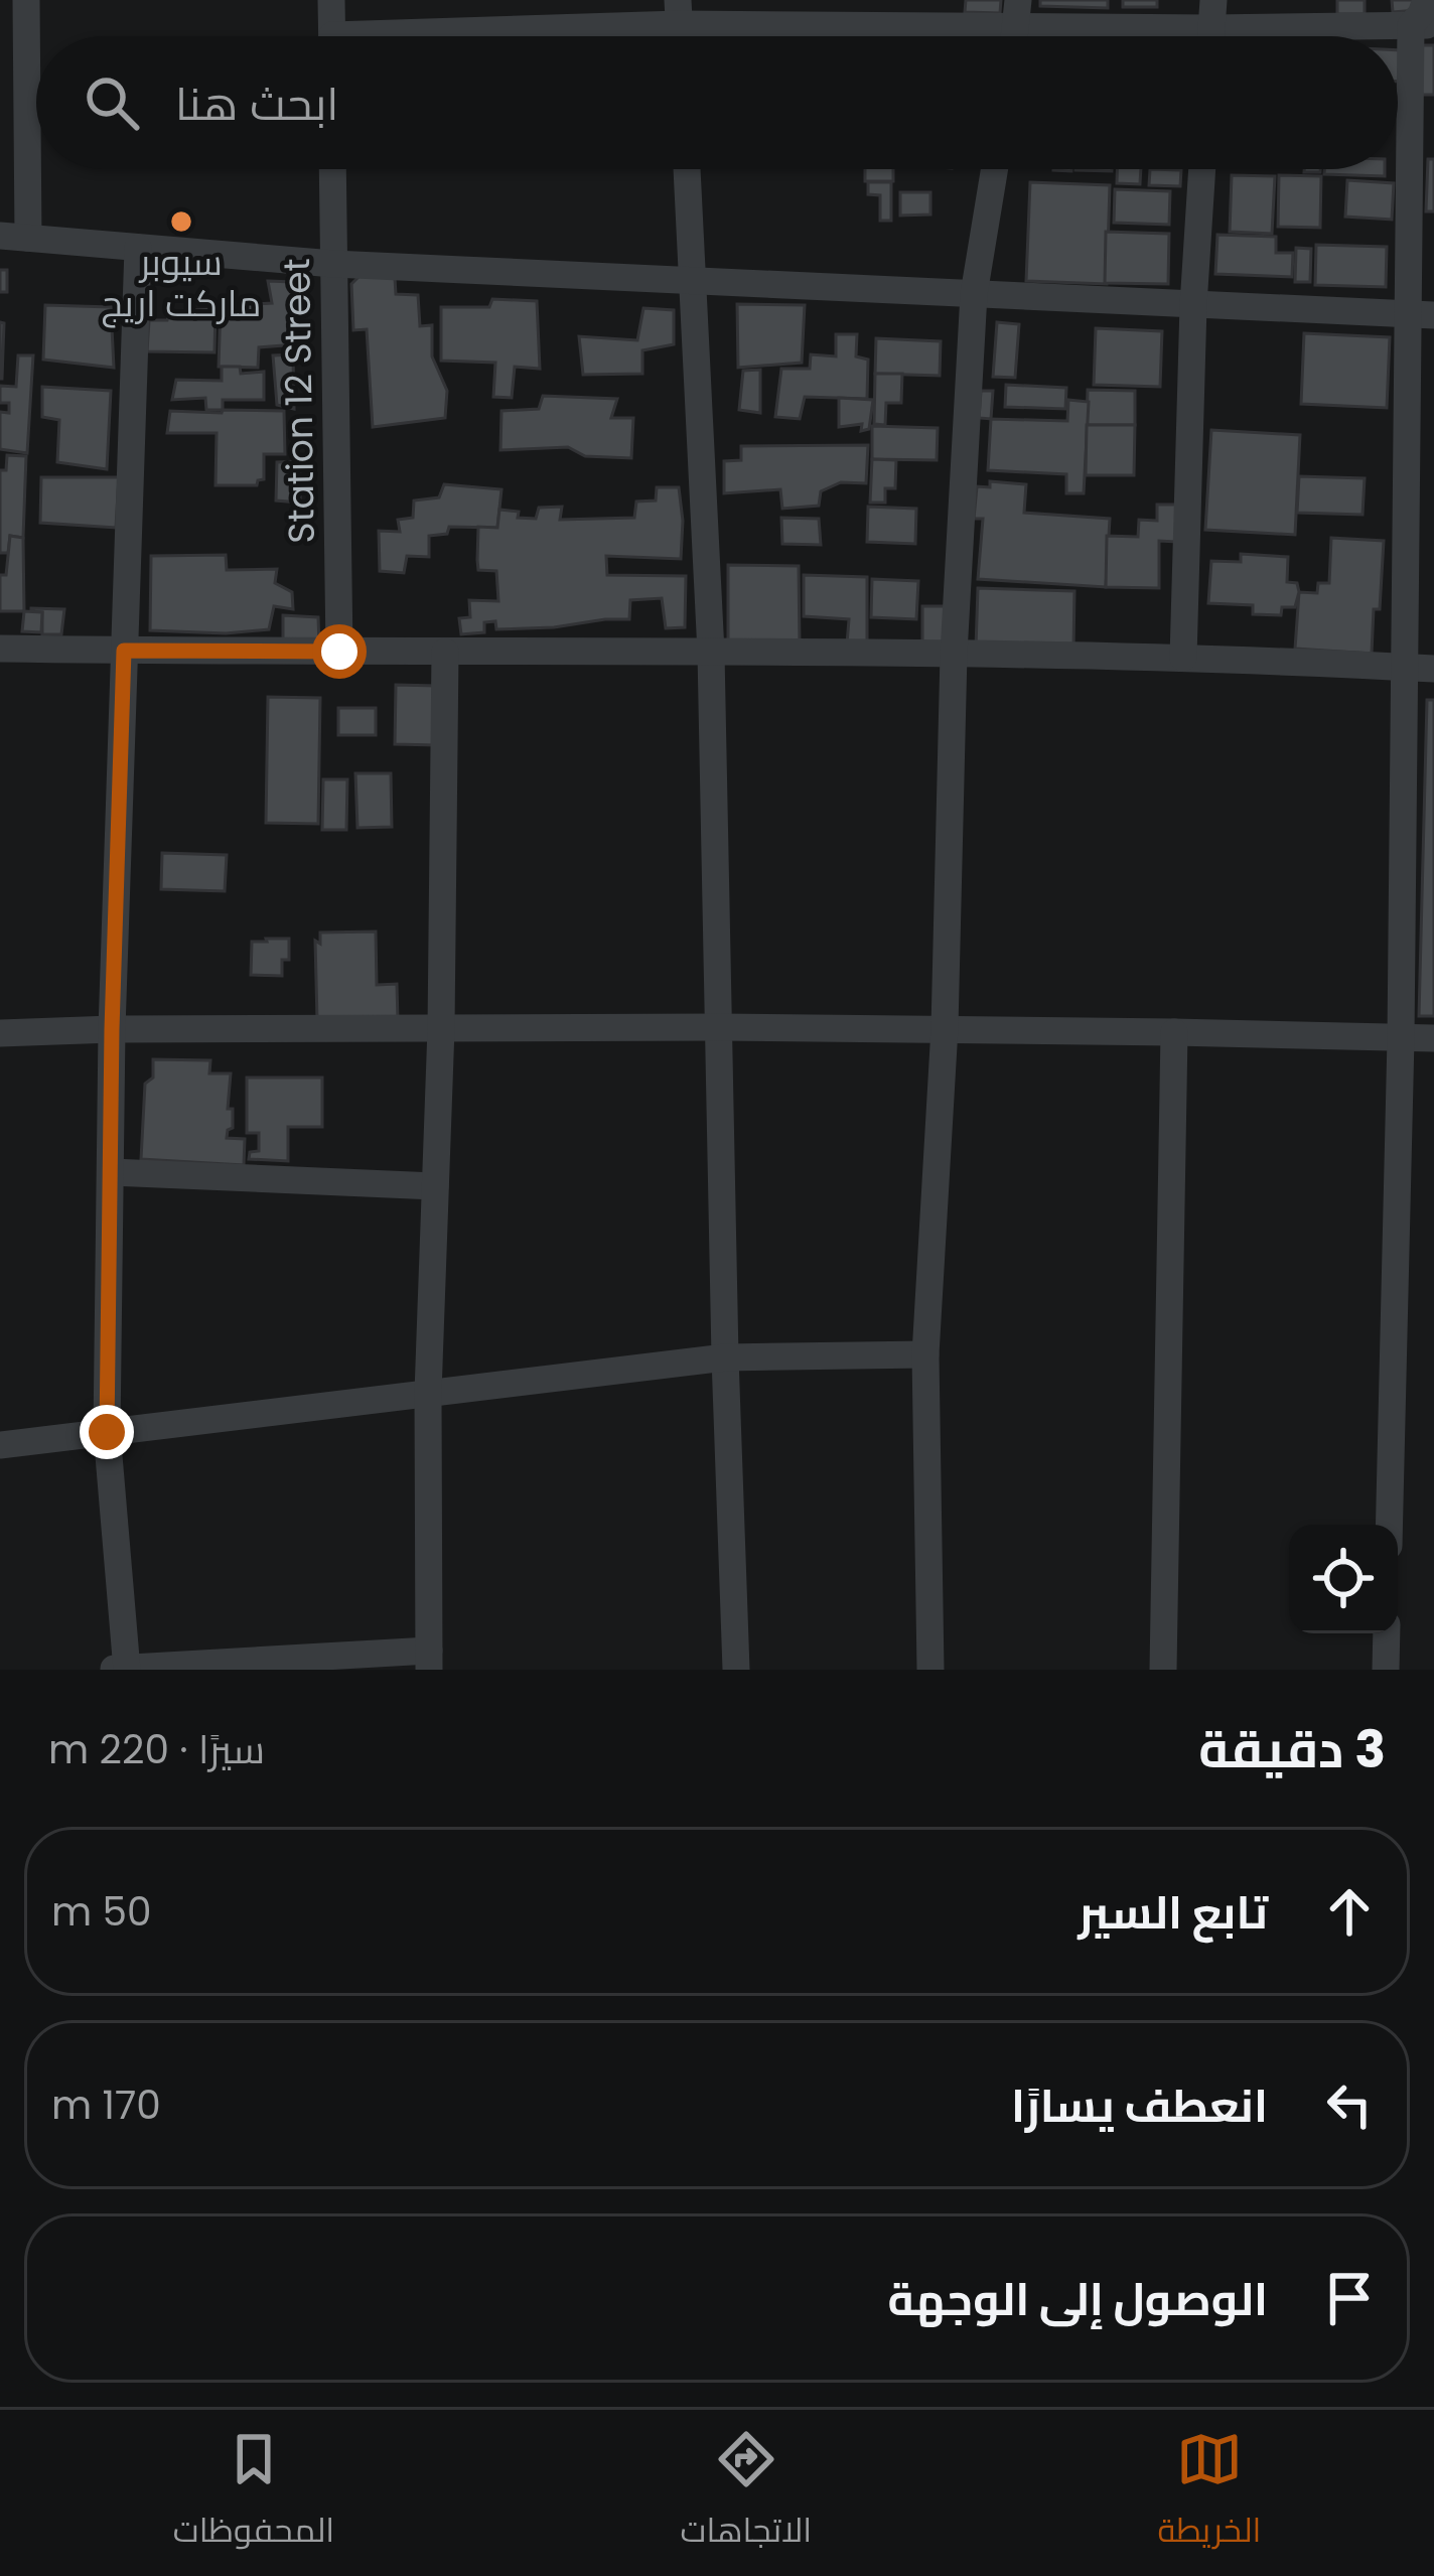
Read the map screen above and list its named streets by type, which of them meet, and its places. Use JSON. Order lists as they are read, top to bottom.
{
  "streets": {
    "street": ["Station 12 Street"]
  },
  "places": ["سيوبر ماركت اريج"],
  "page": {
    "search": "ابحث هنا",
    "heading": ["3 دقيقة", "سيرًا · 220 m"],
    "list": [
      ["تابع السير", "50 m"],
      ["انعطف يسارًا", "170 m"],
      "الوصول إلى الوجهة"
    ],
    "nav": ["الخريطة", "الاتجاهات", "المحفوظات"]
  }
}
